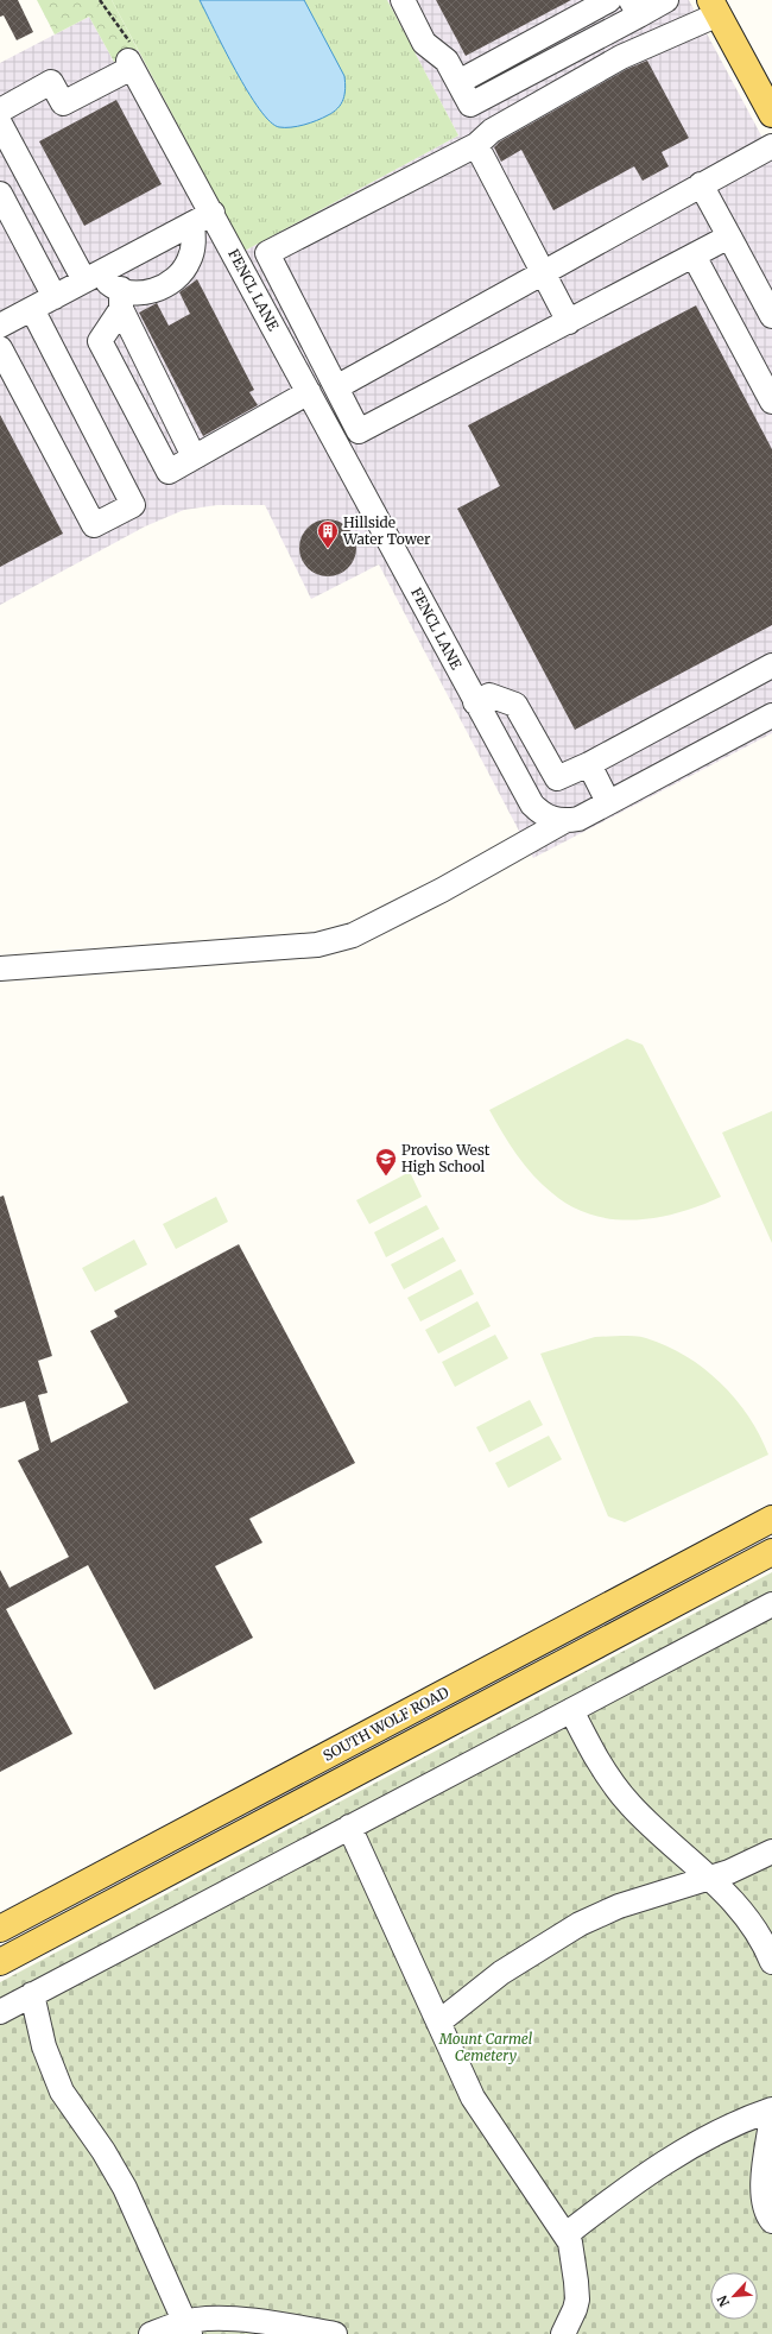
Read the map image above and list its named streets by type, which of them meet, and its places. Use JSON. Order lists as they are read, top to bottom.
{
  "streets": {
    "main road": ["SOUTH WOLF ROAD"],
    "street": ["FENCL LANE"]
  },
  "parks": ["Mount Carmel Cemetery"],
  "places": {
    "building": ["Hillside Water Tower"],
    "school or university": ["Proviso West High School"]
  },
  "north": "bottom left"
}
